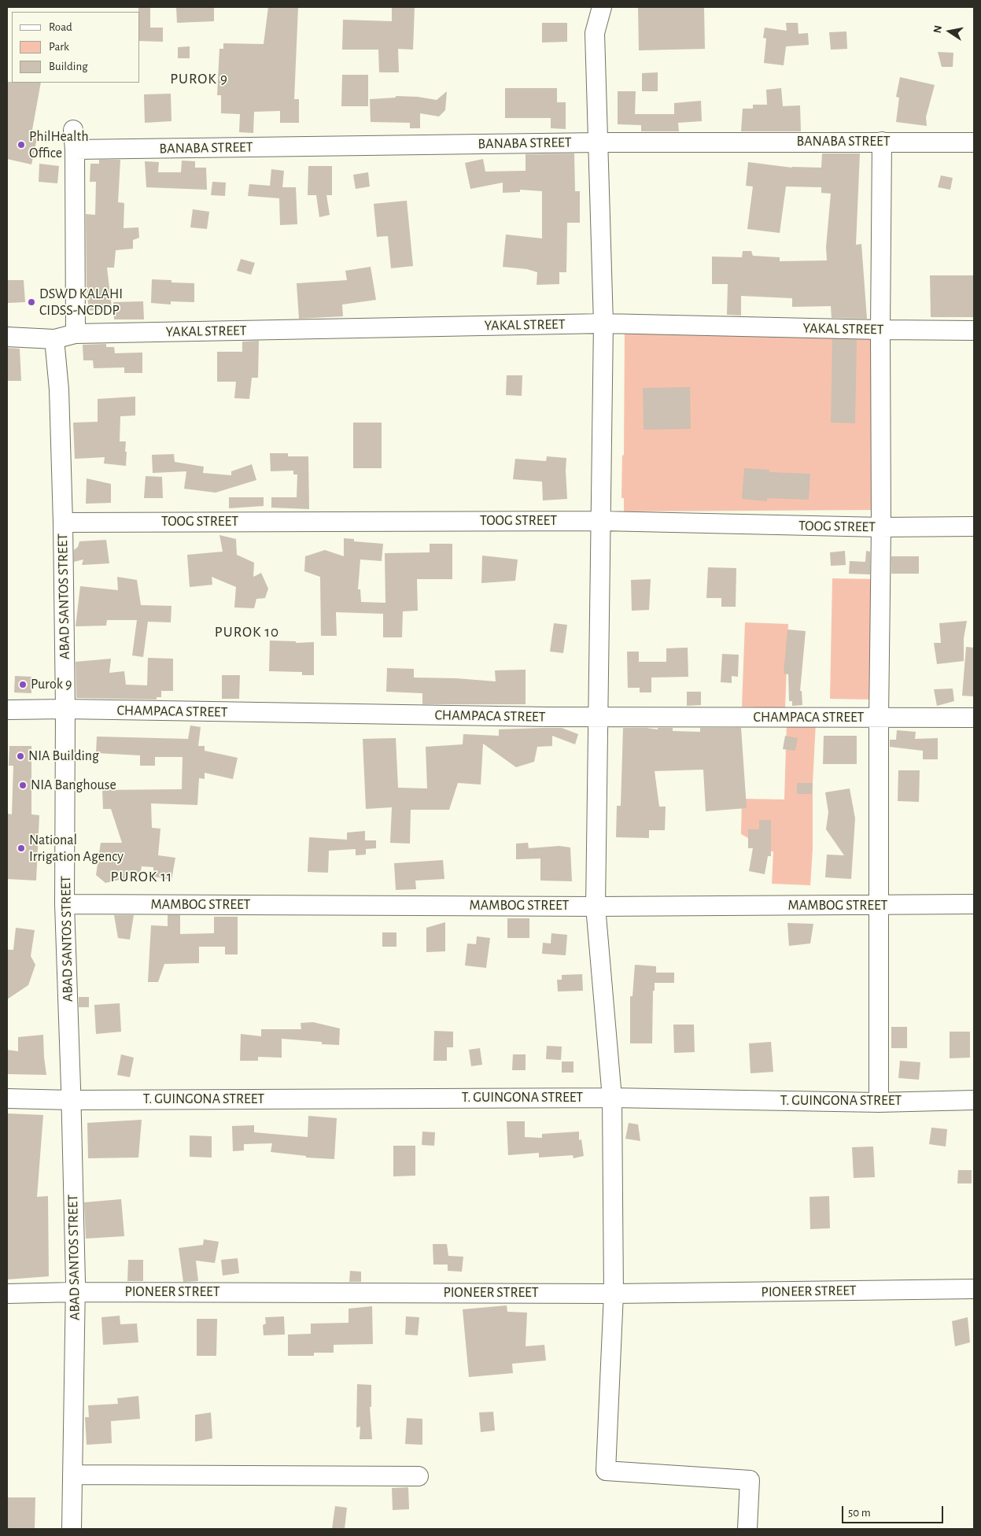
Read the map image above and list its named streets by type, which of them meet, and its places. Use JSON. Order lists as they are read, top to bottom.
{
  "streets": {
    "street": [
      "BANABA STREET",
      "YAKAL STREET",
      "TOOG STREET",
      "ABAD SANTOS STREET",
      "CHAMPACA STREET",
      "MAMBOG STREET",
      "T. GUINGONA STREET",
      "PIONEER STREET"
    ]
  },
  "crossings": [
    ["TOOG STREET", "ABAD SANTOS STREET"],
    ["ABAD SANTOS STREET", "CHAMPACA STREET"],
    ["ABAD SANTOS STREET", "MAMBOG STREET"],
    ["ABAD SANTOS STREET", "T. GUINGONA STREET"],
    ["ABAD SANTOS STREET", "PIONEER STREET"]
  ],
  "districts": ["PUROK 9", "PUROK 10", "PUROK 11"],
  "places": [
    "PhilHealth Office",
    "DSWD KALAHI CIDSS-NCDDP",
    "Purok 9",
    "NIA Building",
    "NIA Banghouse",
    "National Irrigation Agency"
  ],
  "legend": ["Road", "Park", "Building"],
  "scale_bar": "50 m",
  "north": "left"
}
